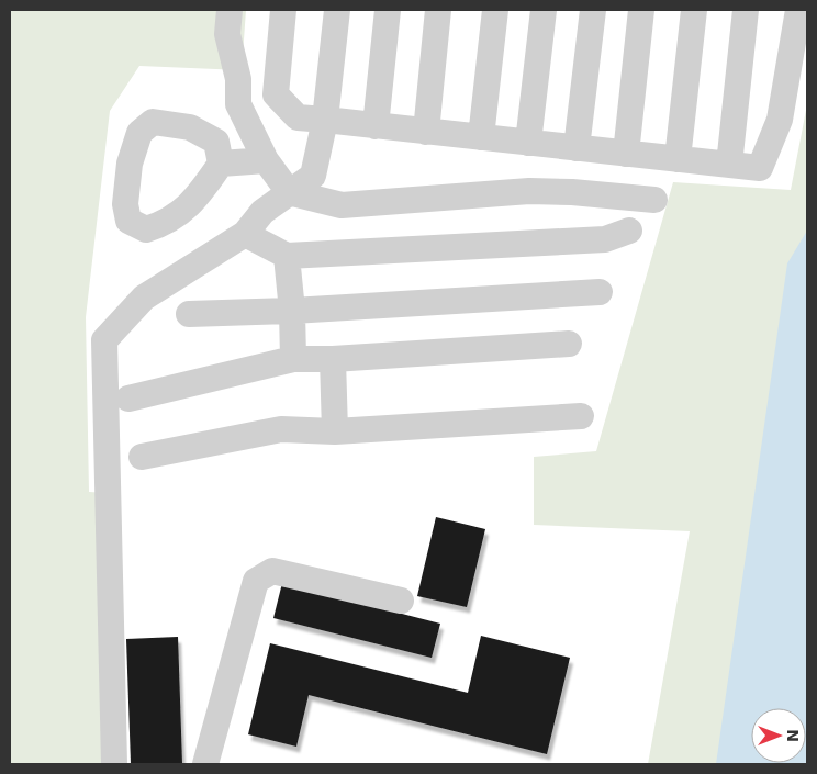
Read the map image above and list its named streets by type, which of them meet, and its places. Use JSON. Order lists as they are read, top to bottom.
{
  "north": "right"
}
